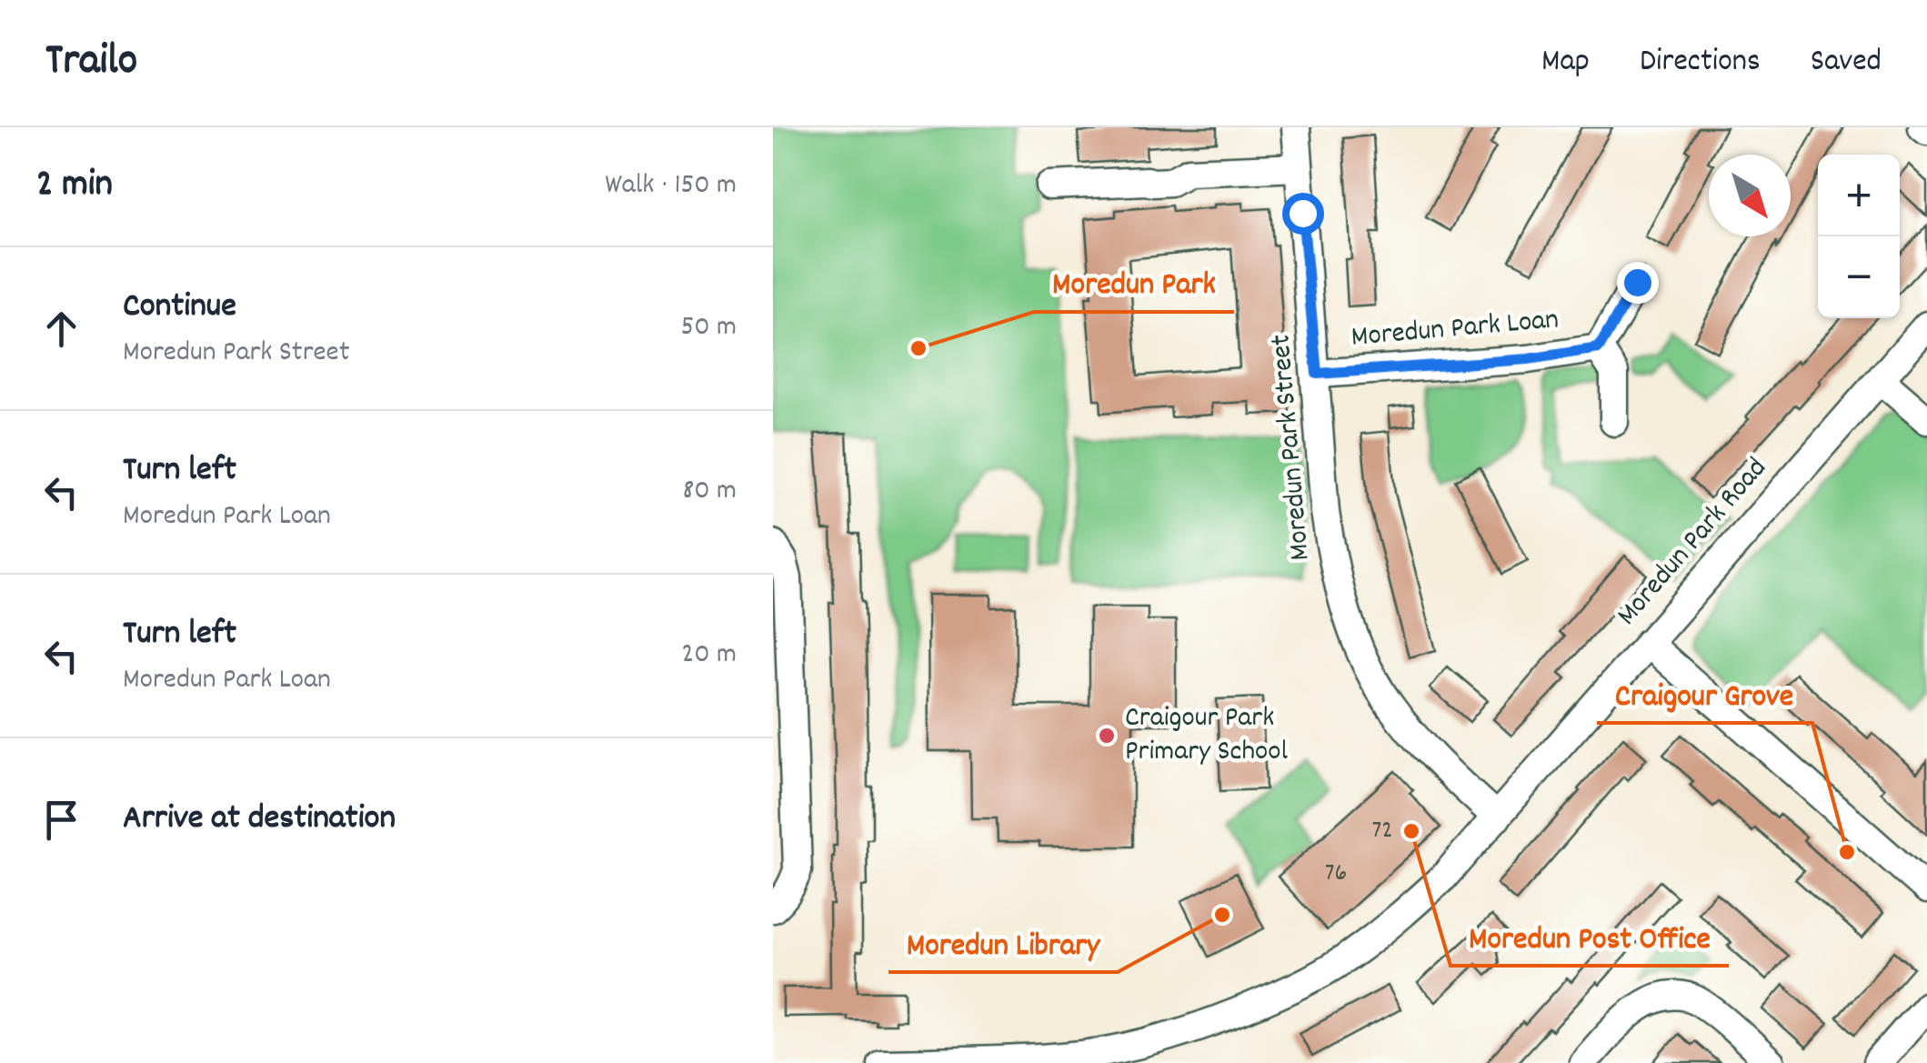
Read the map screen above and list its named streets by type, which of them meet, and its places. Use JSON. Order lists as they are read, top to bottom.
{
  "streets": {
    "street": ["Moredun Park Loan", "Moredun Park Street", "Moredun Park Road"]
  },
  "crossings": [
    ["Moredun Park Loan", "Moredun Park Street"],
    ["Moredun Park Street", "Moredun Park Road"]
  ],
  "places": [
    "Moredun Park",
    "Craigour Park Primary School",
    "Moredun Post Office",
    "Craigour Grove",
    "Moredun Library"
  ],
  "house_numbers": ["72", "76"],
  "north": "bottom right",
  "page": {
    "header": "Trailo",
    "nav": ["Map", "Directions", "Saved"],
    "heading": ["2 min", "Walk · 150 m"],
    "map_buttons": ["+", "−"],
    "list": [
      ["Continue", "Moredun Park Street", "50 m"],
      ["Turn left", "Moredun Park Loan", "80 m"],
      ["Turn left", "Moredun Park Loan", "20 m"],
      "Arrive at destination"
    ]
  }
}
